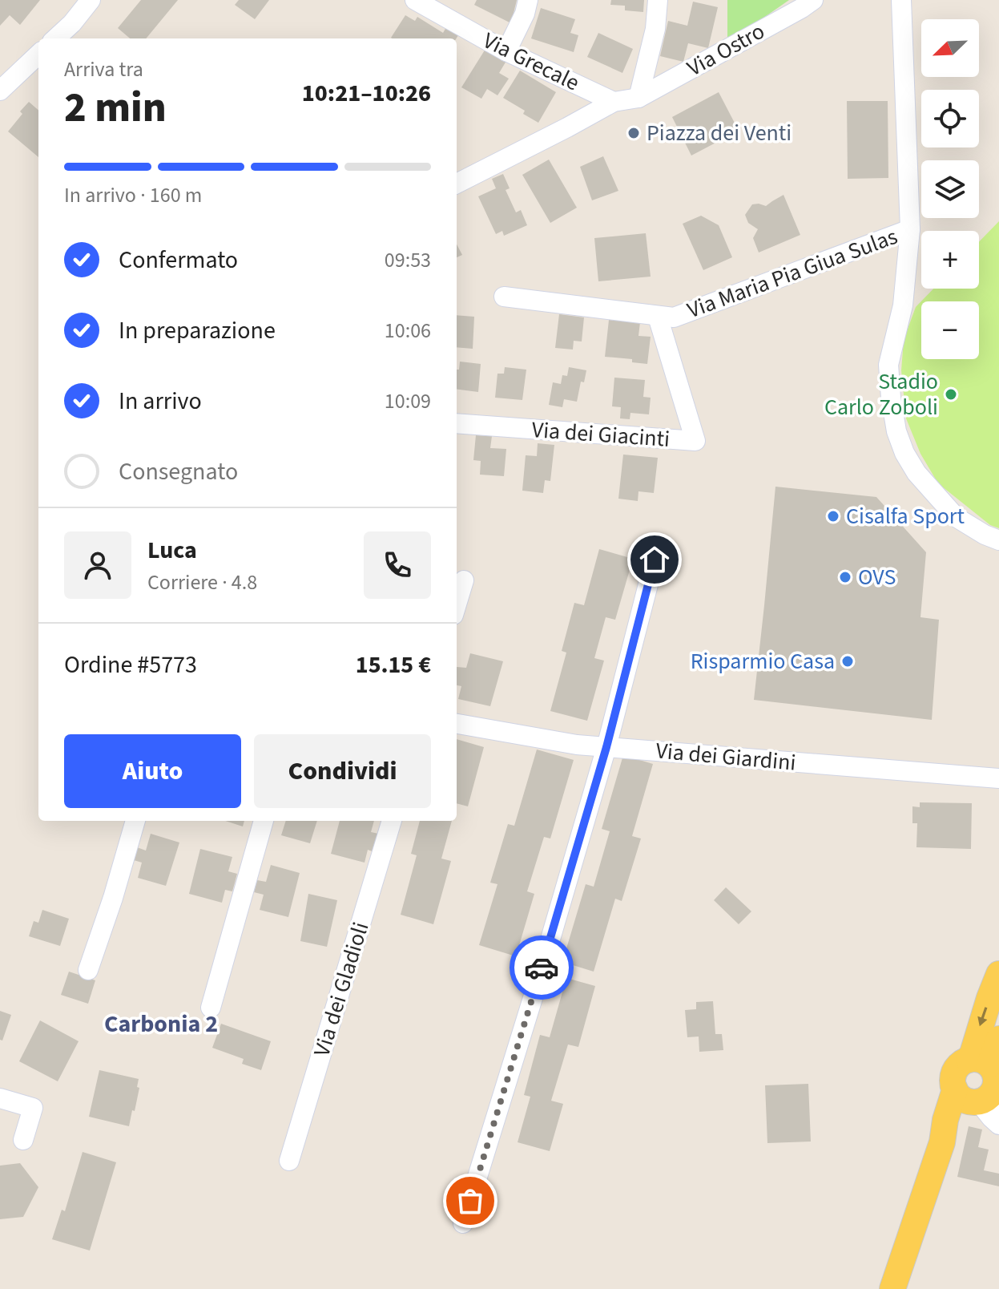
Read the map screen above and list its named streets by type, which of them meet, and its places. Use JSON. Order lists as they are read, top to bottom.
{
  "streets": {
    "street": [
      "Via Ostro",
      "Via Grecale",
      "Via Maria Pia Giua Sulas",
      "Via dei Giacinti",
      "Via dei Giardini",
      "Via dei Gladioli"
    ]
  },
  "crossings": [
    ["Via Maria Pia Giua Sulas", "Via dei Giacinti"]
  ],
  "districts": ["Carbonia 2"],
  "places": [
    "Piazza dei Venti",
    "Stadio Carlo Zoboli",
    "Cisalfa Sport",
    "OVS",
    "Risparmio Casa"
  ],
  "north": "bottom left",
  "page": {
    "map_buttons": ["+", "−"],
    "heading": ["2 min", "Arriva tra", "10:21–10:26"],
    "panel": [
      "Luca",
      "Corriere · 4.8",
      "Ordine #5773",
      "15.15 €"
    ],
    "bar": "In arrivo · 160 m",
    "list": [
      ["Confermato", "09:53"],
      ["In preparazione", "10:06"],
      ["In arrivo", "10:09"],
      "Consegnato"
    ],
    "buttons": ["Aiuto", "Condividi"]
  }
}
